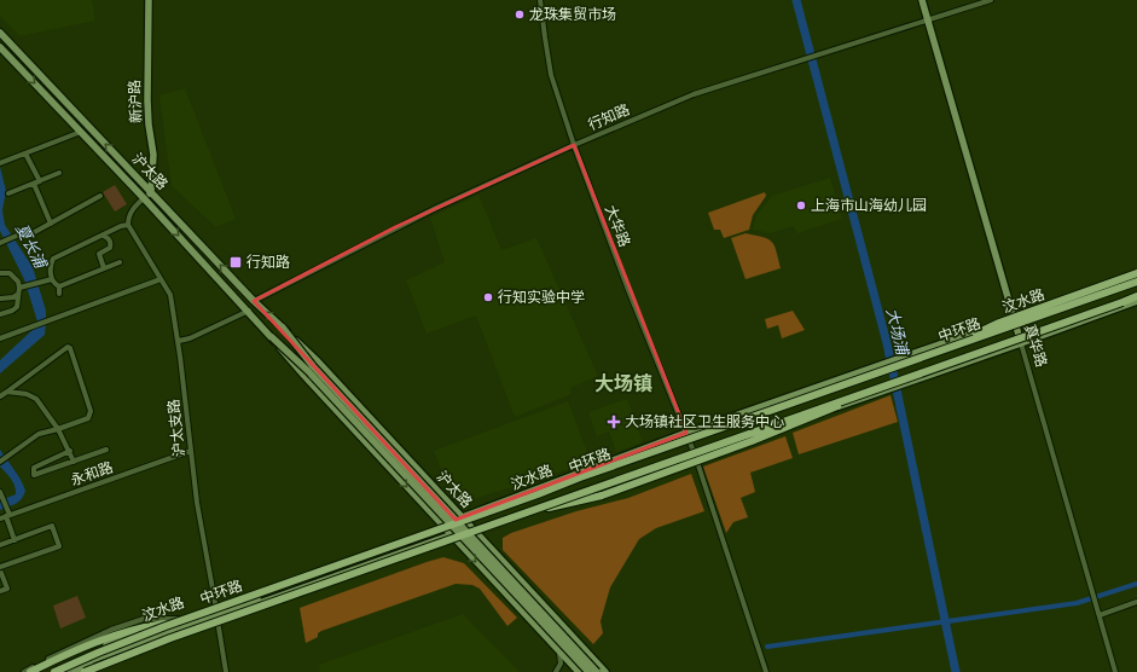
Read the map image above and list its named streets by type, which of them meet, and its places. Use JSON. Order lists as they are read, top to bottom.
{
  "streets": {
    "highway": ["中环路"],
    "main road": [
      "新沪路",
      "沪太路",
      "汶水路",
      "真华路"
    ],
    "street": [
      "行知路",
      "大华路",
      "沪太支路",
      "永和路"
    ]
  },
  "crossings": [
    ["新沪路", "沪太路"],
    ["行知路", "沪太路"],
    ["行知路", "大华路"],
    ["行知路", "真华路"],
    ["沪太路", "汶水路"],
    ["大华路", "汶水路"],
    ["汶水路", "中环路"],
    ["汶水路", "真华路"],
    ["汶水路", "沪太支路"],
    ["沪太支路", "永和路"]
  ],
  "districts": ["大场镇"],
  "water": ["夏长浦", "大场浦"],
  "places": {
    "other": ["龙珠集贸市场", "上海市山海幼儿园", "行知实验中学"],
    "transit": ["行知路"],
    "health": ["大场镇社区卫生服务中心"]
  }
}
